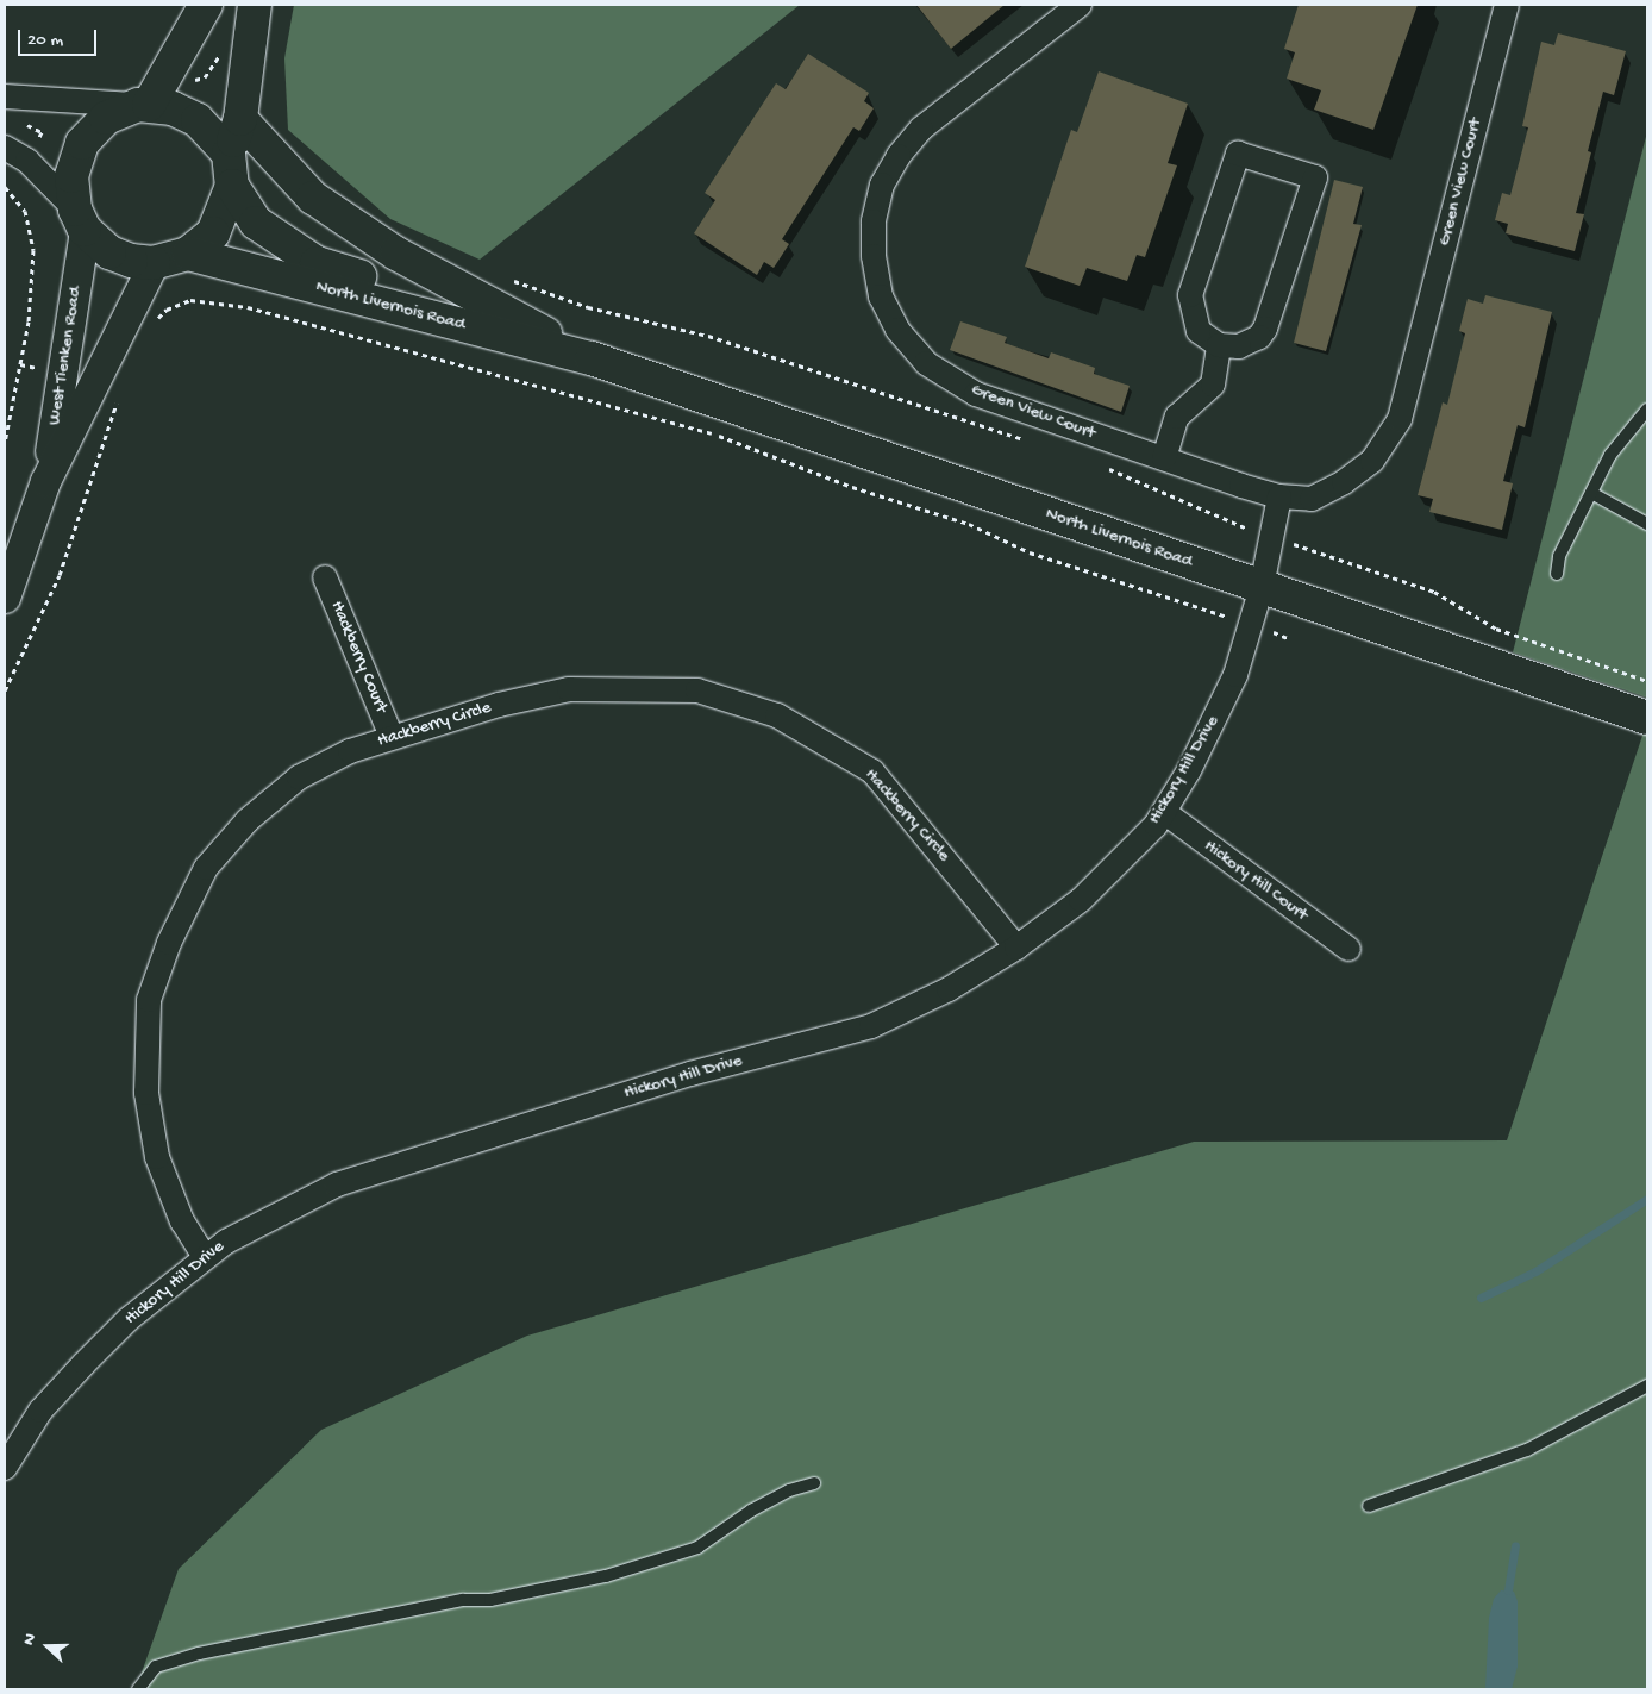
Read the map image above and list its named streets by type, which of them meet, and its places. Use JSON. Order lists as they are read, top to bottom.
{
  "streets": {
    "main road": ["North Livernois Road"],
    "street": [
      "Green View Court",
      "West Tienken Road",
      "Hackberry Court",
      "Hackberry Circle",
      "Hickory Hill Drive",
      "Hickory Hill Court"
    ]
  },
  "crossings": [
    ["North Livernois Road", "West Tienken Road"],
    ["North Livernois Road", "Hickory Hill Drive"],
    ["Hackberry Court", "Hackberry Circle"],
    ["Hackberry Circle", "Hickory Hill Drive"],
    ["Hickory Hill Drive", "Hickory Hill Court"]
  ],
  "scale_bar": "20 m",
  "north": "left"
}
